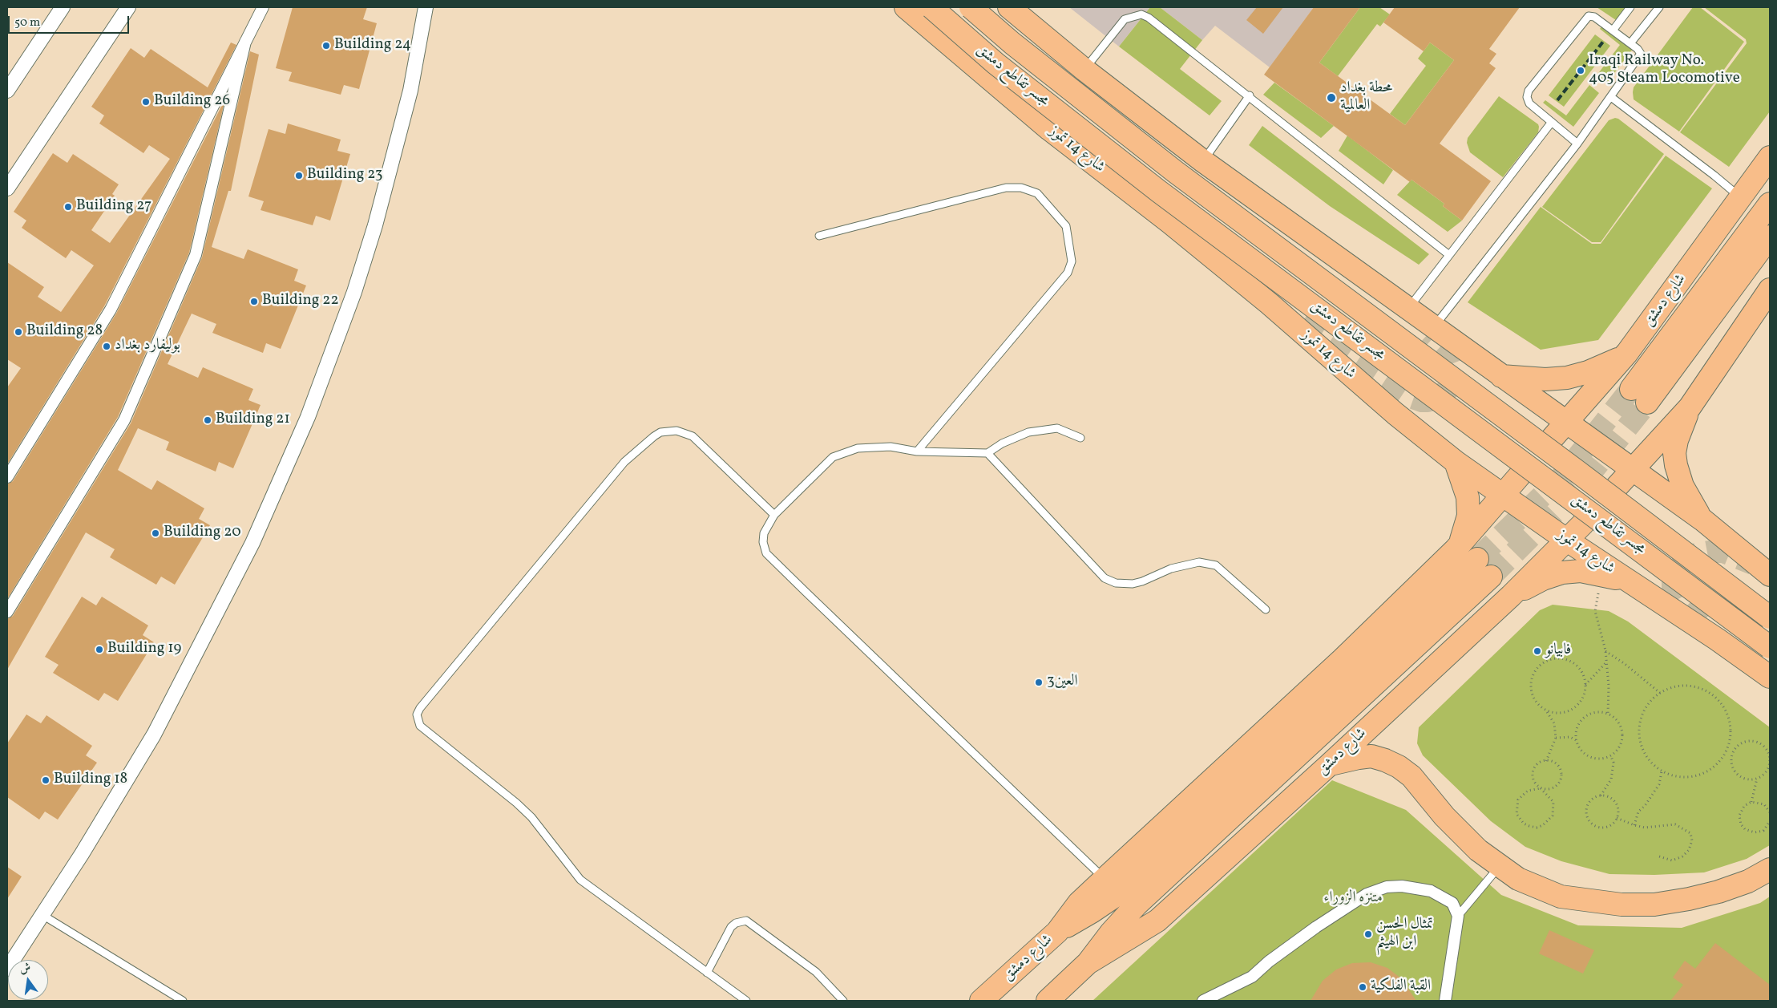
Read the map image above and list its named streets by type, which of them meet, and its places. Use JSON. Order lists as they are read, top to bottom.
{
  "streets": {
    "main road": ["مجسر تقاطع دمشق", "شارع 14 تموز", "شارع دمشق"]
  },
  "crossings": [
    ["شارع 14 تموز", "شارع دمشق"]
  ],
  "parks": ["متنزه الزوراء"],
  "places": [
    "Building 24",
    "Iraqi Railway No. 405 Steam Locomotive",
    "محطة بغداد العالمية",
    "Building 26",
    "Building 23",
    "Building 27",
    "Building 22",
    "Building 28",
    "بوليفارد بغداد",
    "Building 21",
    "Building 20",
    "Building 19",
    "فابيانو",
    "العين3",
    "Building 18",
    "تمثال الحسن ابن الهيثم",
    "القبة الفلكية"
  ],
  "scale_bar": "50 m",
  "north": "top"
}
